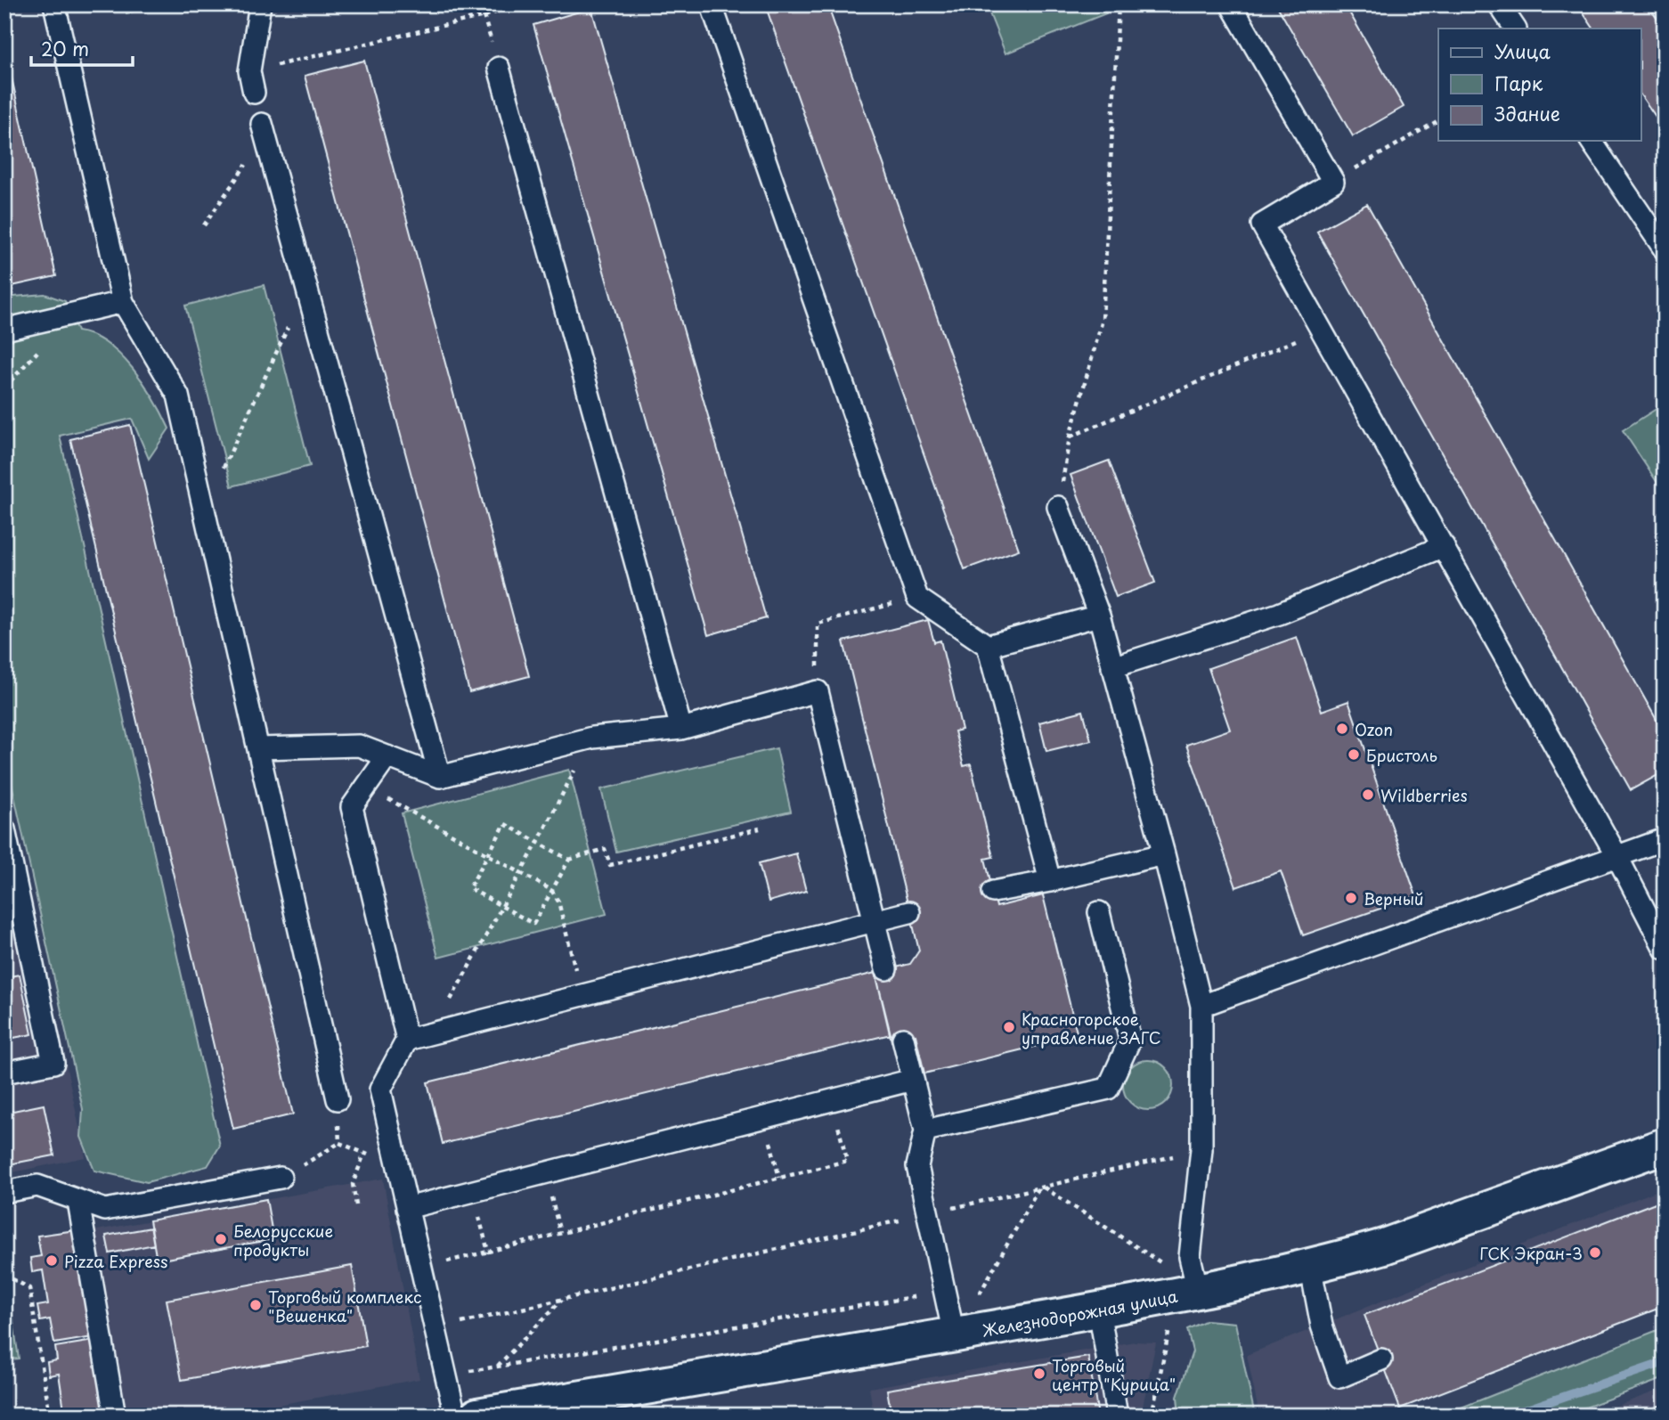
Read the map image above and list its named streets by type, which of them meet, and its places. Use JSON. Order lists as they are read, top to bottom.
{
  "streets": {
    "street": ["Железнодорожная улица"]
  },
  "places": [
    "Ozon",
    "Бристоль",
    "Wildberries",
    "Верный",
    "Красногорское управление ЗАГС",
    "Белорусские продукты",
    "ГСК Экран-3",
    "Pizza Express",
    "Торговый комплекс \"Вешенка\"",
    "Торговый центр \"Курица\""
  ],
  "legend": ["Улица", "Парк", "Здание"],
  "scale_bar": "20 m"
}
